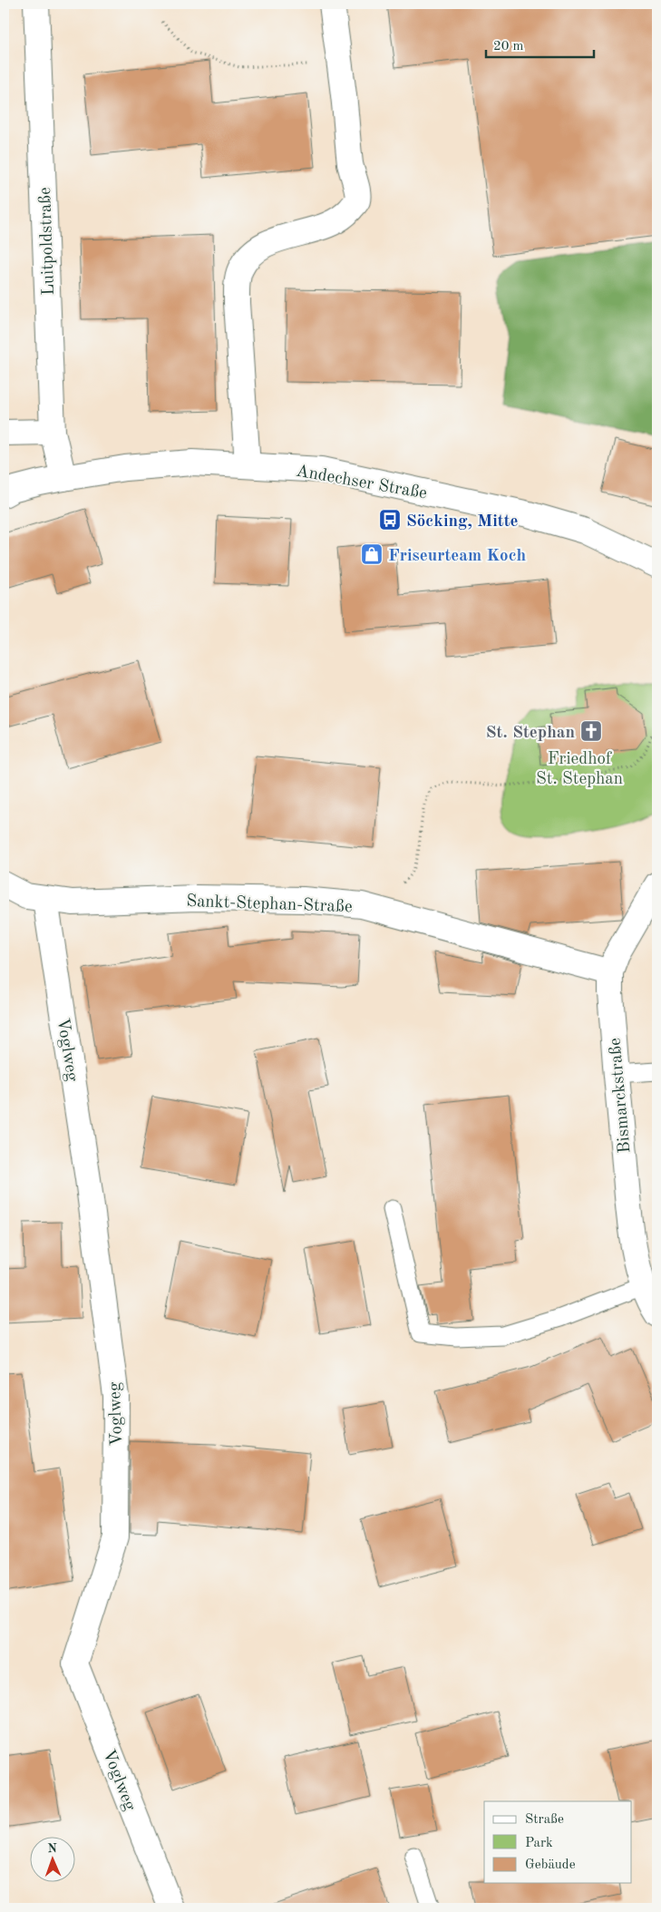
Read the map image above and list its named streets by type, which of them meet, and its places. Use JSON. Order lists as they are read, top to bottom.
{
  "streets": {
    "street": [
      "Luitpoldstraße",
      "Andechser Straße",
      "Sankt-Stephan-Straße",
      "Voglweg",
      "Bismarckstraße"
    ]
  },
  "crossings": [
    ["Luitpoldstraße", "Andechser Straße"],
    ["Sankt-Stephan-Straße", "Voglweg"],
    ["Sankt-Stephan-Straße", "Bismarckstraße"]
  ],
  "parks": ["Friedhof St. Stephan"],
  "places": {
    "bus stop": ["Söcking, Mitte"],
    "shop": ["Friseurteam Koch"],
    "church": ["St. Stephan"]
  },
  "legend": ["Straße", "Park", "Gebäude"],
  "scale_bar": "20 m",
  "north": "top"
}
